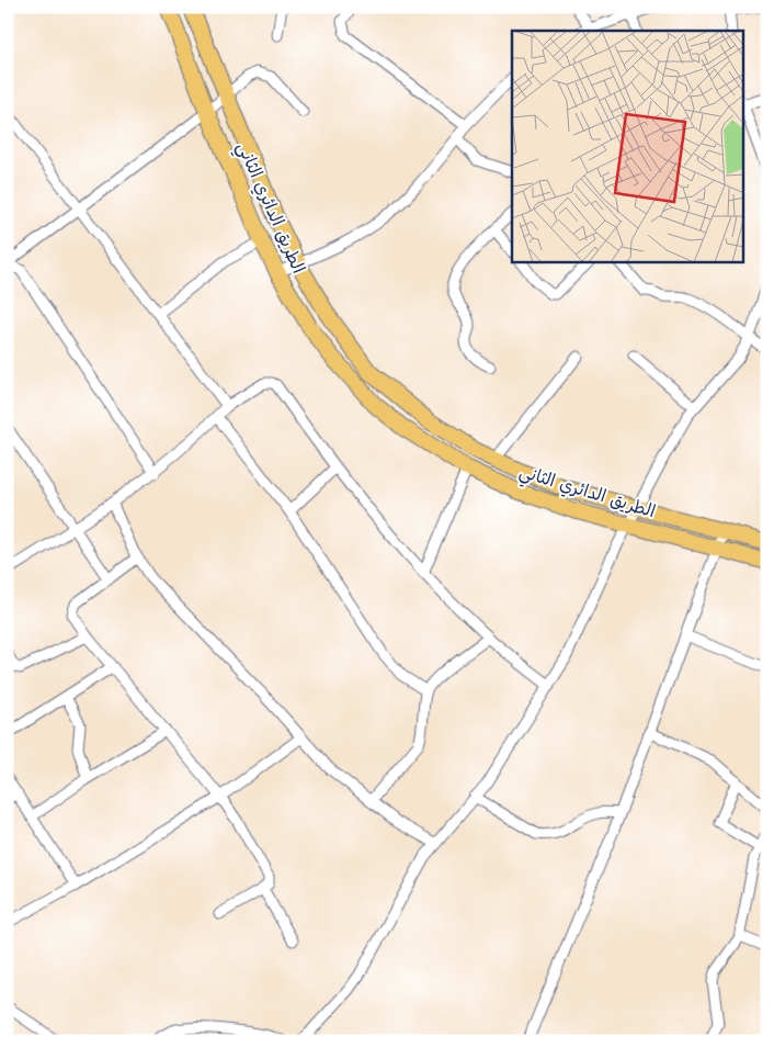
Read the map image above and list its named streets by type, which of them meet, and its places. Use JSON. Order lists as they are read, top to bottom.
{
  "streets": {
    "main road": ["الطريق الدائري الثاني"]
  }
}
